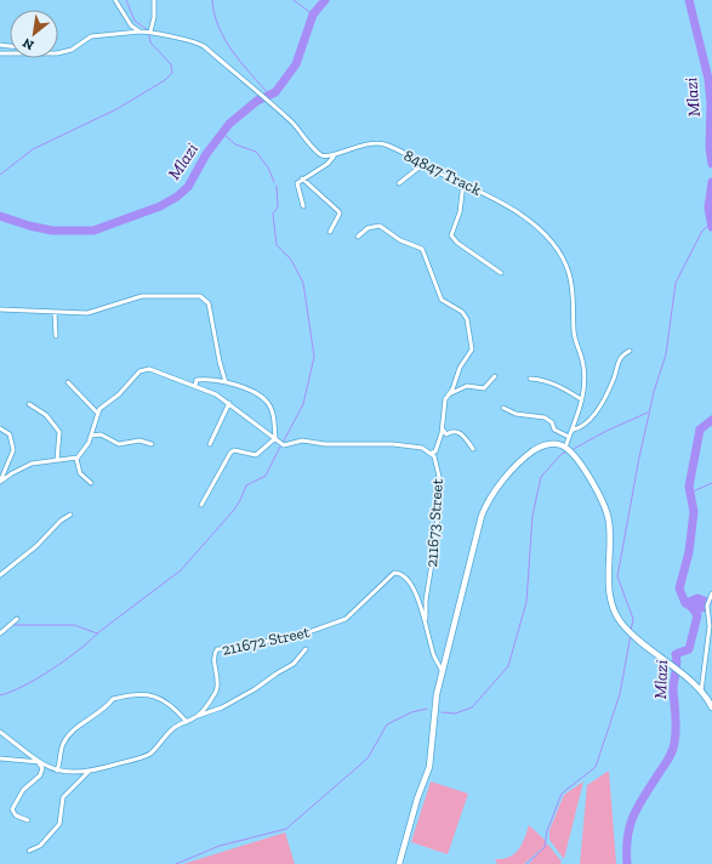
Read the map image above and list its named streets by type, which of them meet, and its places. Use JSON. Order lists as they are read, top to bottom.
{
  "streets": {
    "street": ["84847 Track", "211673 Street", "211672 Street"]
  },
  "crossings": [
    ["211673 Street", "211672 Street"]
  ],
  "water": ["Mlazi"],
  "north": "bottom left"
}
